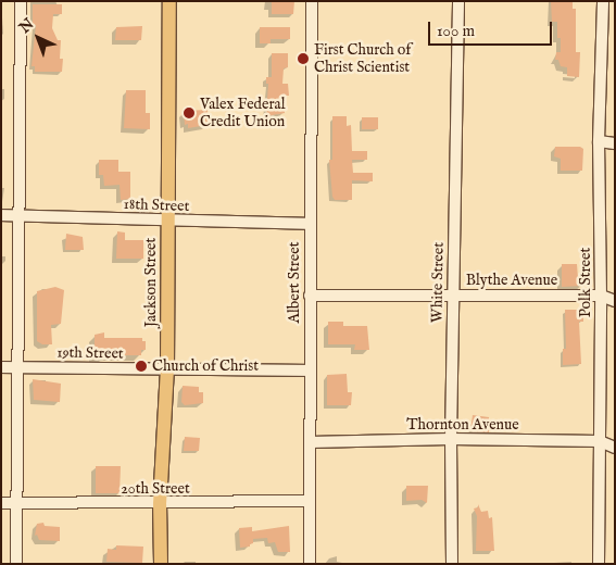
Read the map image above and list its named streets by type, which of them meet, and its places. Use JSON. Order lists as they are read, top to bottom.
{
  "streets": {
    "main road": ["Jackson Street"],
    "street": [
      "18th Street",
      "Blythe Avenue",
      "Albert Street",
      "White Street",
      "Polk Street",
      "19th Street",
      "Thornton Avenue",
      "20th Street"
    ]
  },
  "crossings": [
    ["18th Street", "Jackson Street"],
    ["18th Street", "Albert Street"],
    ["Blythe Avenue", "Albert Street"],
    ["Blythe Avenue", "White Street"],
    ["Blythe Avenue", "Polk Street"],
    ["Jackson Street", "19th Street"],
    ["Jackson Street", "20th Street"],
    ["Albert Street", "19th Street"],
    ["Albert Street", "Thornton Avenue"],
    ["Albert Street", "20th Street"],
    ["White Street", "Thornton Avenue"],
    ["Polk Street", "Thornton Avenue"]
  ],
  "places": ["First Church of Christ Scientist", "Valex Federal Credit Union", "Church of Christ"],
  "scale_bar": "100 m",
  "north": "top left"
}
